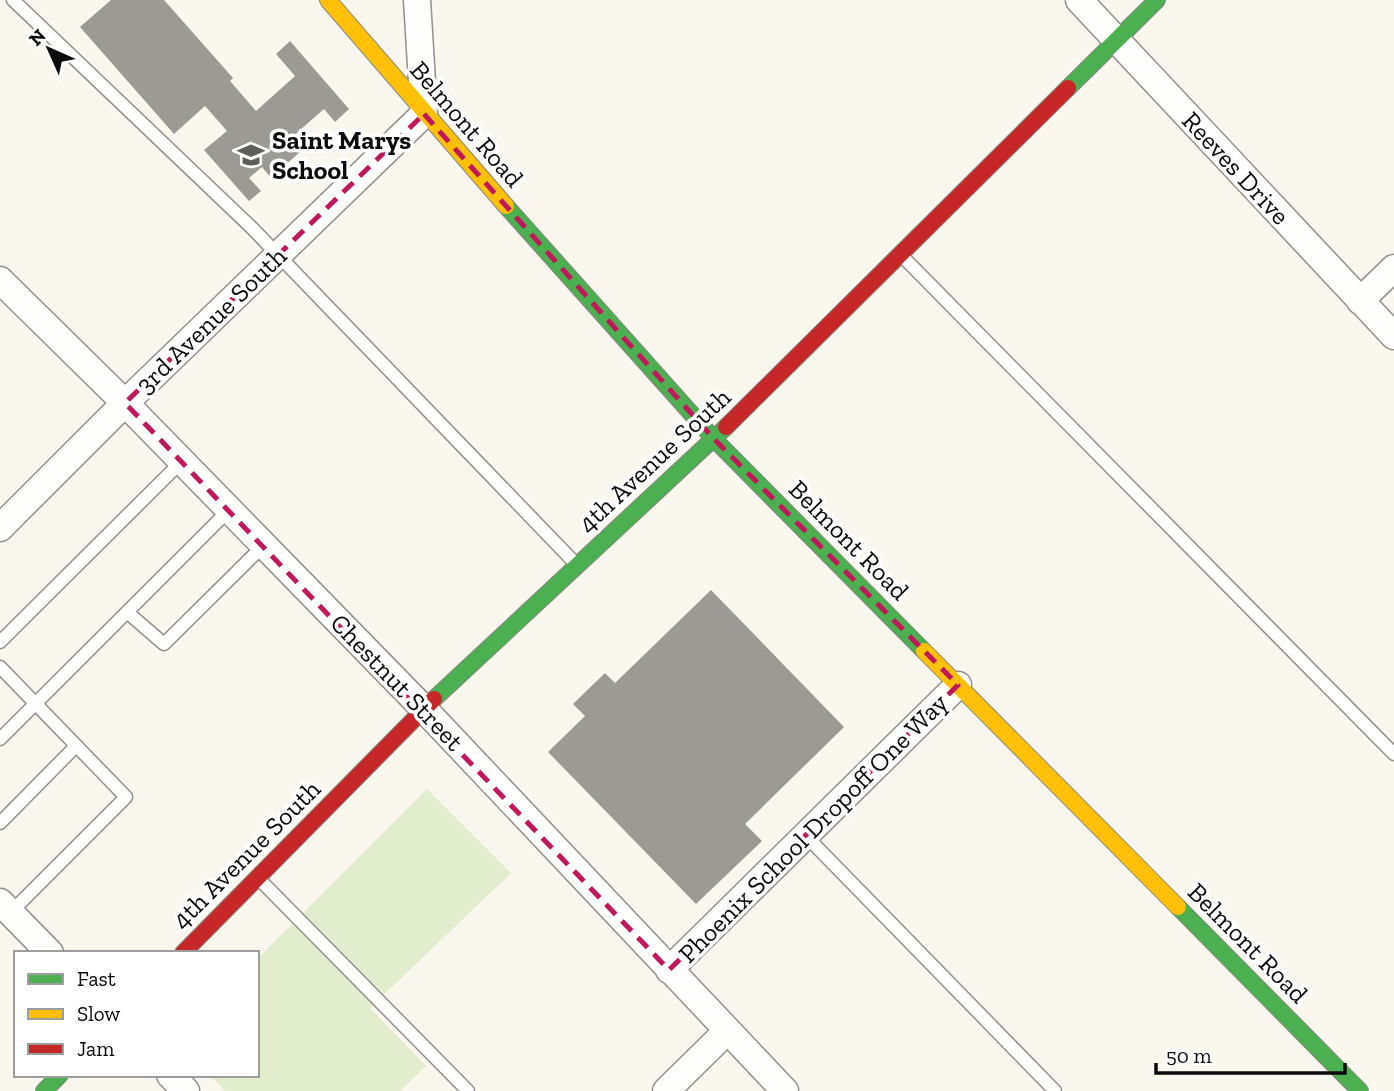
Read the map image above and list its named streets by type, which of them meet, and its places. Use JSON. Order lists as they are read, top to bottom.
{
  "streets": {
    "street": [
      "Belmont Road",
      "Reeves Drive",
      "3rd Avenue South",
      "4th Avenue South",
      "Chestnut Street",
      "Phoenix School Dropoff One Way"
    ]
  },
  "crossings": [
    ["Belmont Road", "3rd Avenue South"],
    ["Belmont Road", "4th Avenue South"],
    ["Belmont Road", "Phoenix School Dropoff One Way"],
    ["Reeves Drive", "4th Avenue South"],
    ["3rd Avenue South", "Chestnut Street"],
    ["4th Avenue South", "Chestnut Street"],
    ["Chestnut Street", "Phoenix School Dropoff One Way"]
  ],
  "places": {
    "school or university": ["Saint Marys School"]
  },
  "legend": ["Fast", "Slow", "Jam"],
  "scale_bar": "50 m",
  "north": "top left"
}
